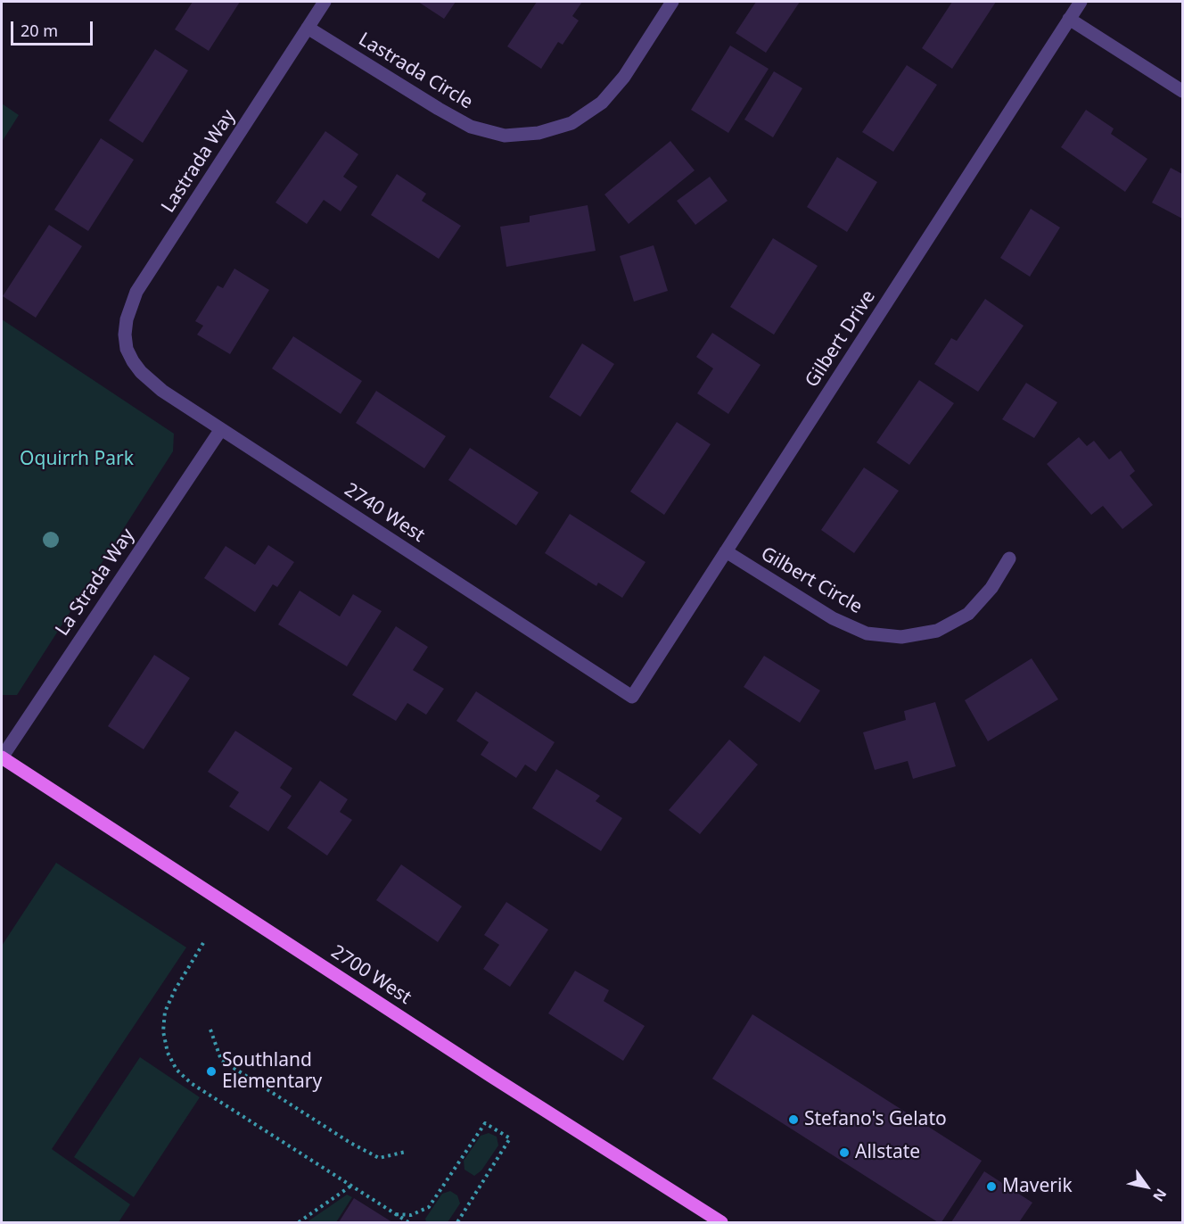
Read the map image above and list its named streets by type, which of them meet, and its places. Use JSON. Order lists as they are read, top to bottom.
{
  "streets": {
    "main road": ["2700 West"],
    "street": [
      "Lastrada Circle",
      "Lastrada Way",
      "Gilbert Drive",
      "2740 West",
      "Gilbert Circle",
      "La Strada Way"
    ]
  },
  "crossings": [
    ["Lastrada Circle", "Lastrada Way"],
    ["Lastrada Way", "2740 West"],
    ["Gilbert Drive", "2740 West"],
    ["Gilbert Drive", "Gilbert Circle"],
    ["2740 West", "La Strada Way"],
    ["La Strada Way", "2700 West"]
  ],
  "parks": ["Oquirrh Park"],
  "places": [
    "Southland Elementary",
    "Stefano's Gelato",
    "Allstate",
    "Maverik"
  ],
  "scale_bar": "20 m",
  "north": "bottom right"
}
